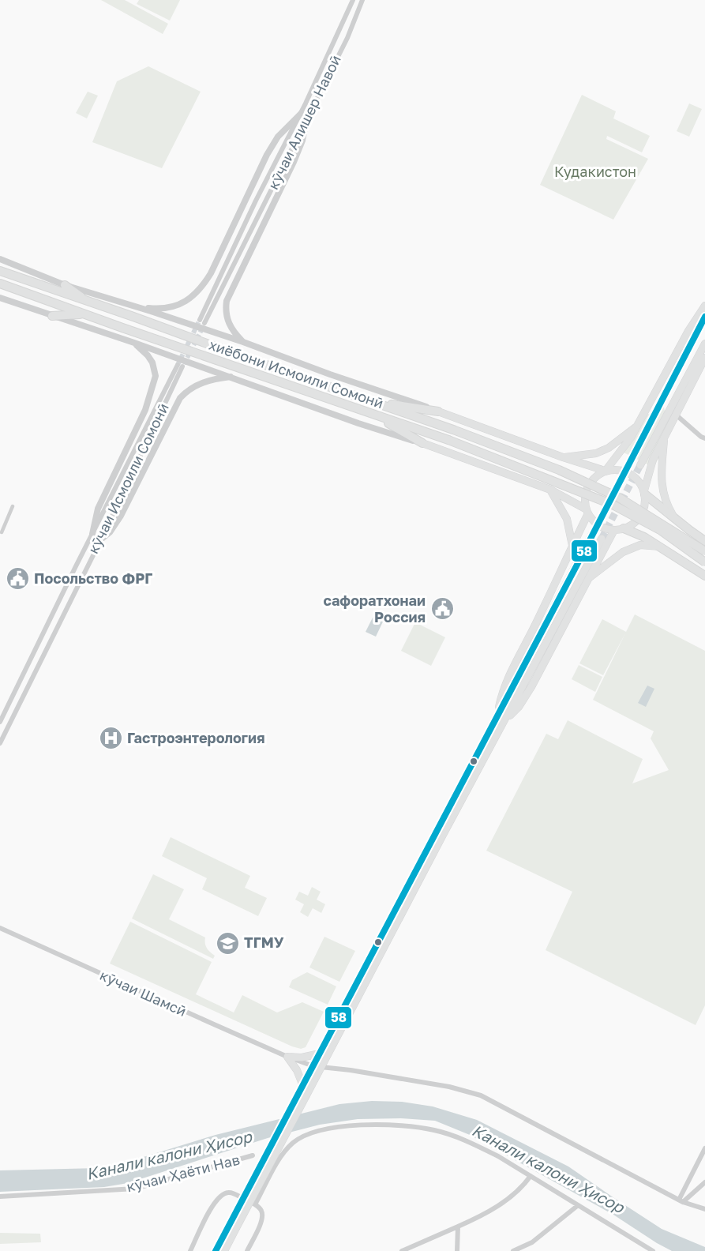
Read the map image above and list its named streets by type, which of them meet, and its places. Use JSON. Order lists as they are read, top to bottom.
{
  "streets": {
    "highway": ["хиёбони Исмоили Сомонӣ"],
    "street": [
      "кӯчаи Алишер Навоӣ",
      "кӯчаи Исмоили Сомонӣ",
      "кӯчаи Шамсӣ",
      "кӯчаи Ҳаёти Нав"
    ]
  },
  "water": ["Канали калони Ҳисор"],
  "parks": ["Кудакистон"],
  "places": {
    "public building": ["Посольство ФРГ", "сафоратхонаи Россия"],
    "hospital": ["Гастроэнтерология"],
    "school or university": ["ТГМУ"]
  },
  "lines": ["transit line 58"]
}
